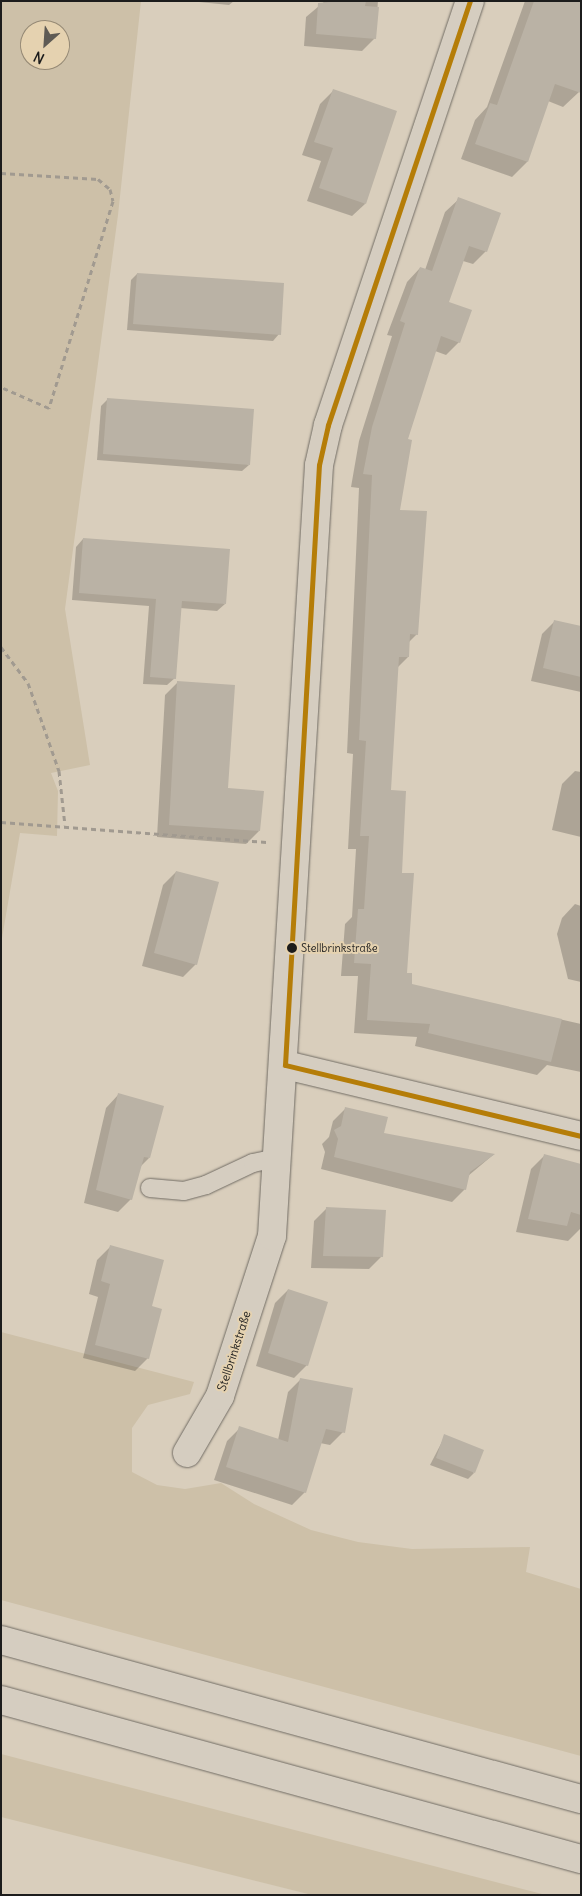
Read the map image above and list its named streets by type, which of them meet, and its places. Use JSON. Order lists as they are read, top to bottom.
{
  "streets": {
    "main road": ["Stellbrinkstraße"]
  },
  "places": ["Stellbrinkstraße"],
  "north": "bottom left"
}
